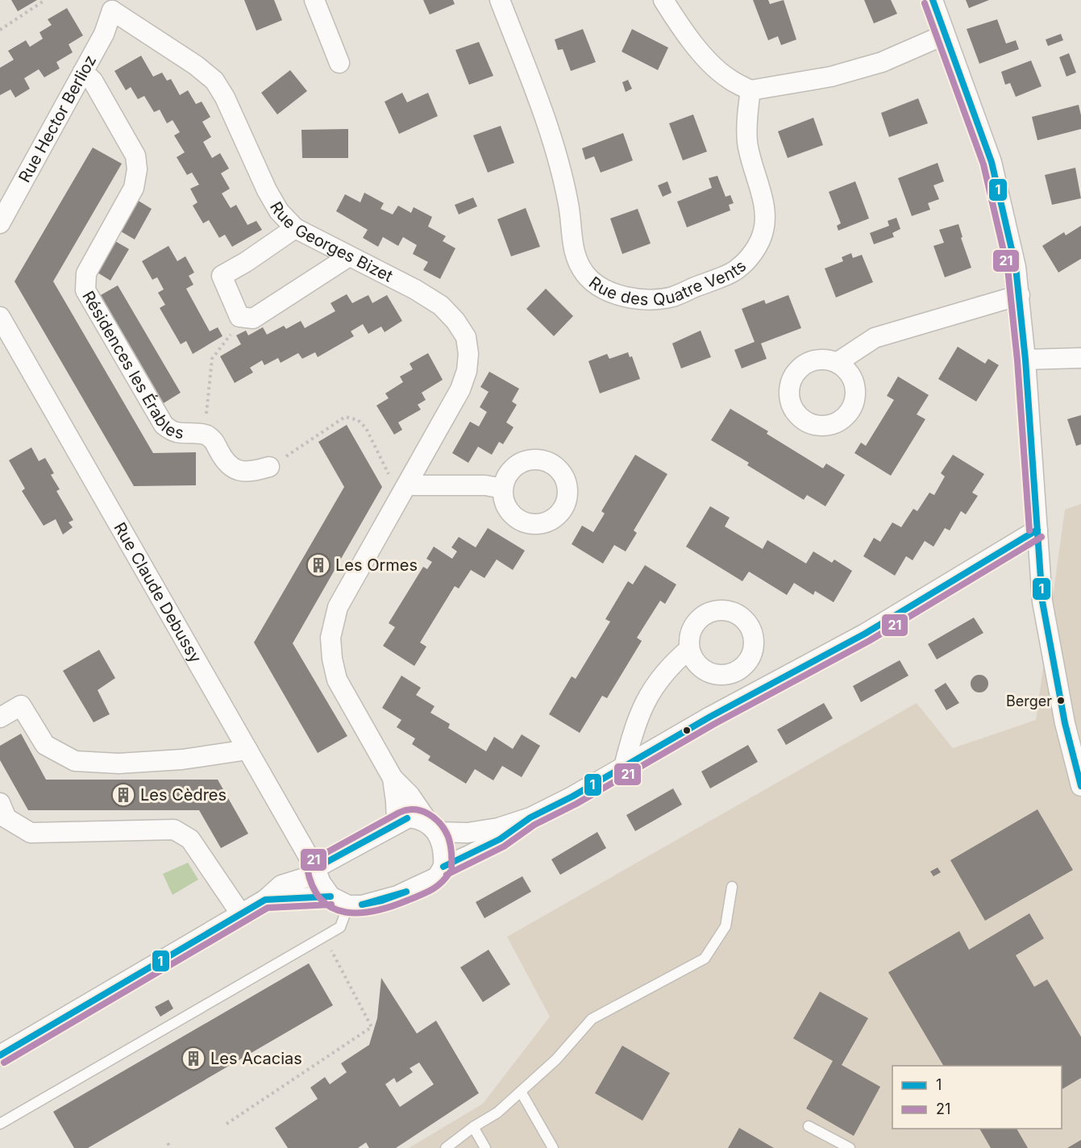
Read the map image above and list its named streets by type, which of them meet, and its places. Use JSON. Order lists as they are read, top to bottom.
{
  "streets": {
    "street": [
      "Rue Hector Berlioz",
      "Rue Georges Bizet",
      "Rue des Quatre Vents",
      "Résidences les Érables",
      "Rue Claude Debussy"
    ]
  },
  "crossings": [
    ["Rue Hector Berlioz", "Rue Georges Bizet"],
    ["Rue Hector Berlioz", "Résidences les Érables"]
  ],
  "places": {
    "building": ["Les Ormes", "Les Cèdres", "Les Acacias"],
    "other": ["Berger"]
  },
  "lines": ["transit line 1", "transit line 21"],
  "legend": ["1", "21"]
}
